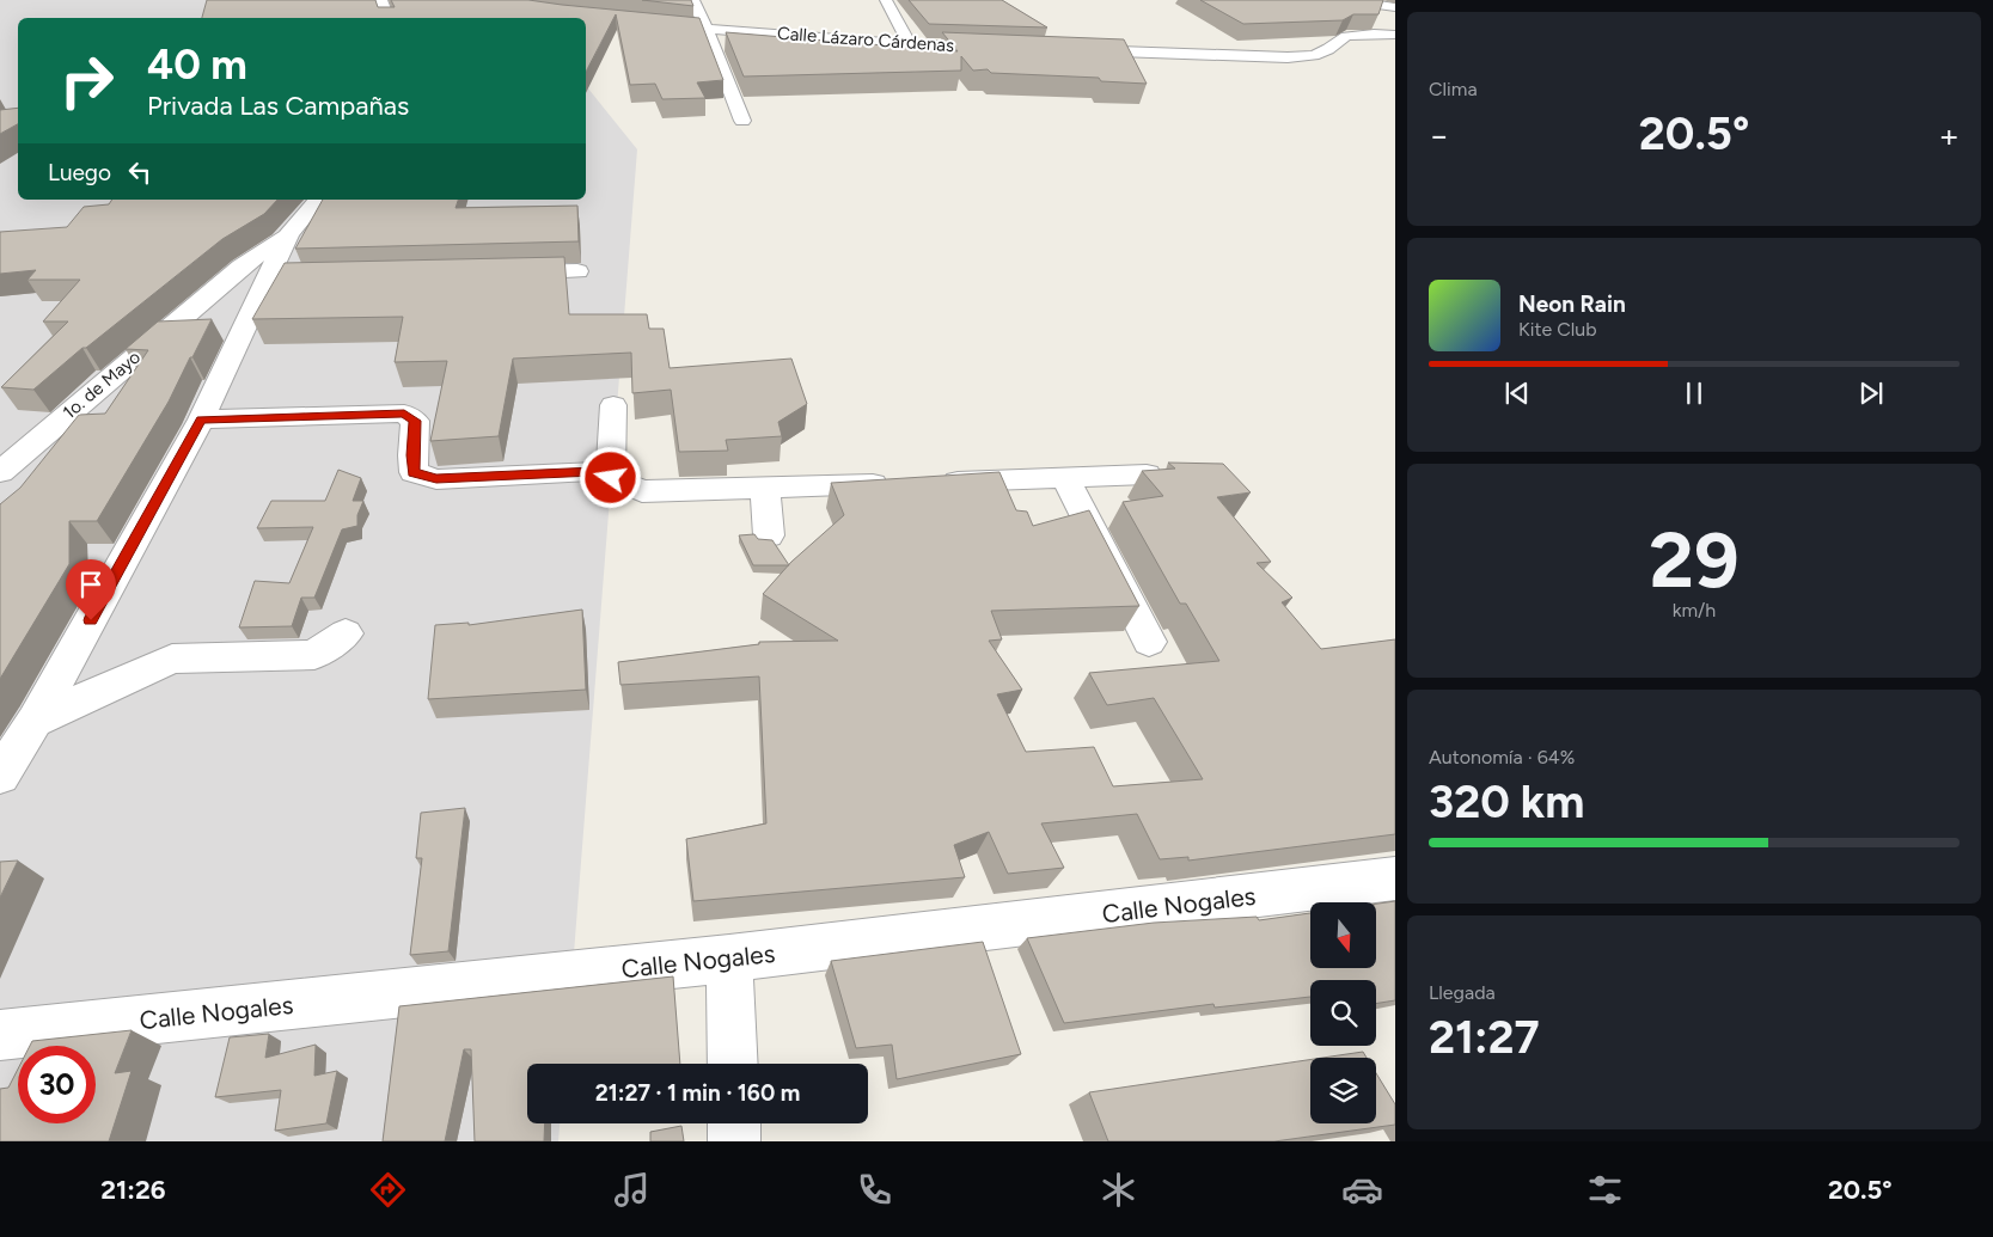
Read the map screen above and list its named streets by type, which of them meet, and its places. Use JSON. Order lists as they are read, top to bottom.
{
  "streets": {
    "street": ["Calle Lázaro Cárdenas", "1o. de Mayo", "Calle Nogales"]
  },
  "north": "bottom",
  "page": {
    "tile": [
      "Clima",
      ["29", "km/h"],
      ["Autonomía · 64%", "320 km"],
      ["Llegada", "21:27"]
    ],
    "turn": ["40 m", "Privada Las Campañas"],
    "heat": ["−", "20.5°", "+"],
    "then": "Luego",
    "song": ["Neon Rain", "Kite Club"],
    "limit": "30",
    "trip": "21:27 · 1 min · 160 m",
    "tabs": ["21:26", "20.5°"]
  }
}
